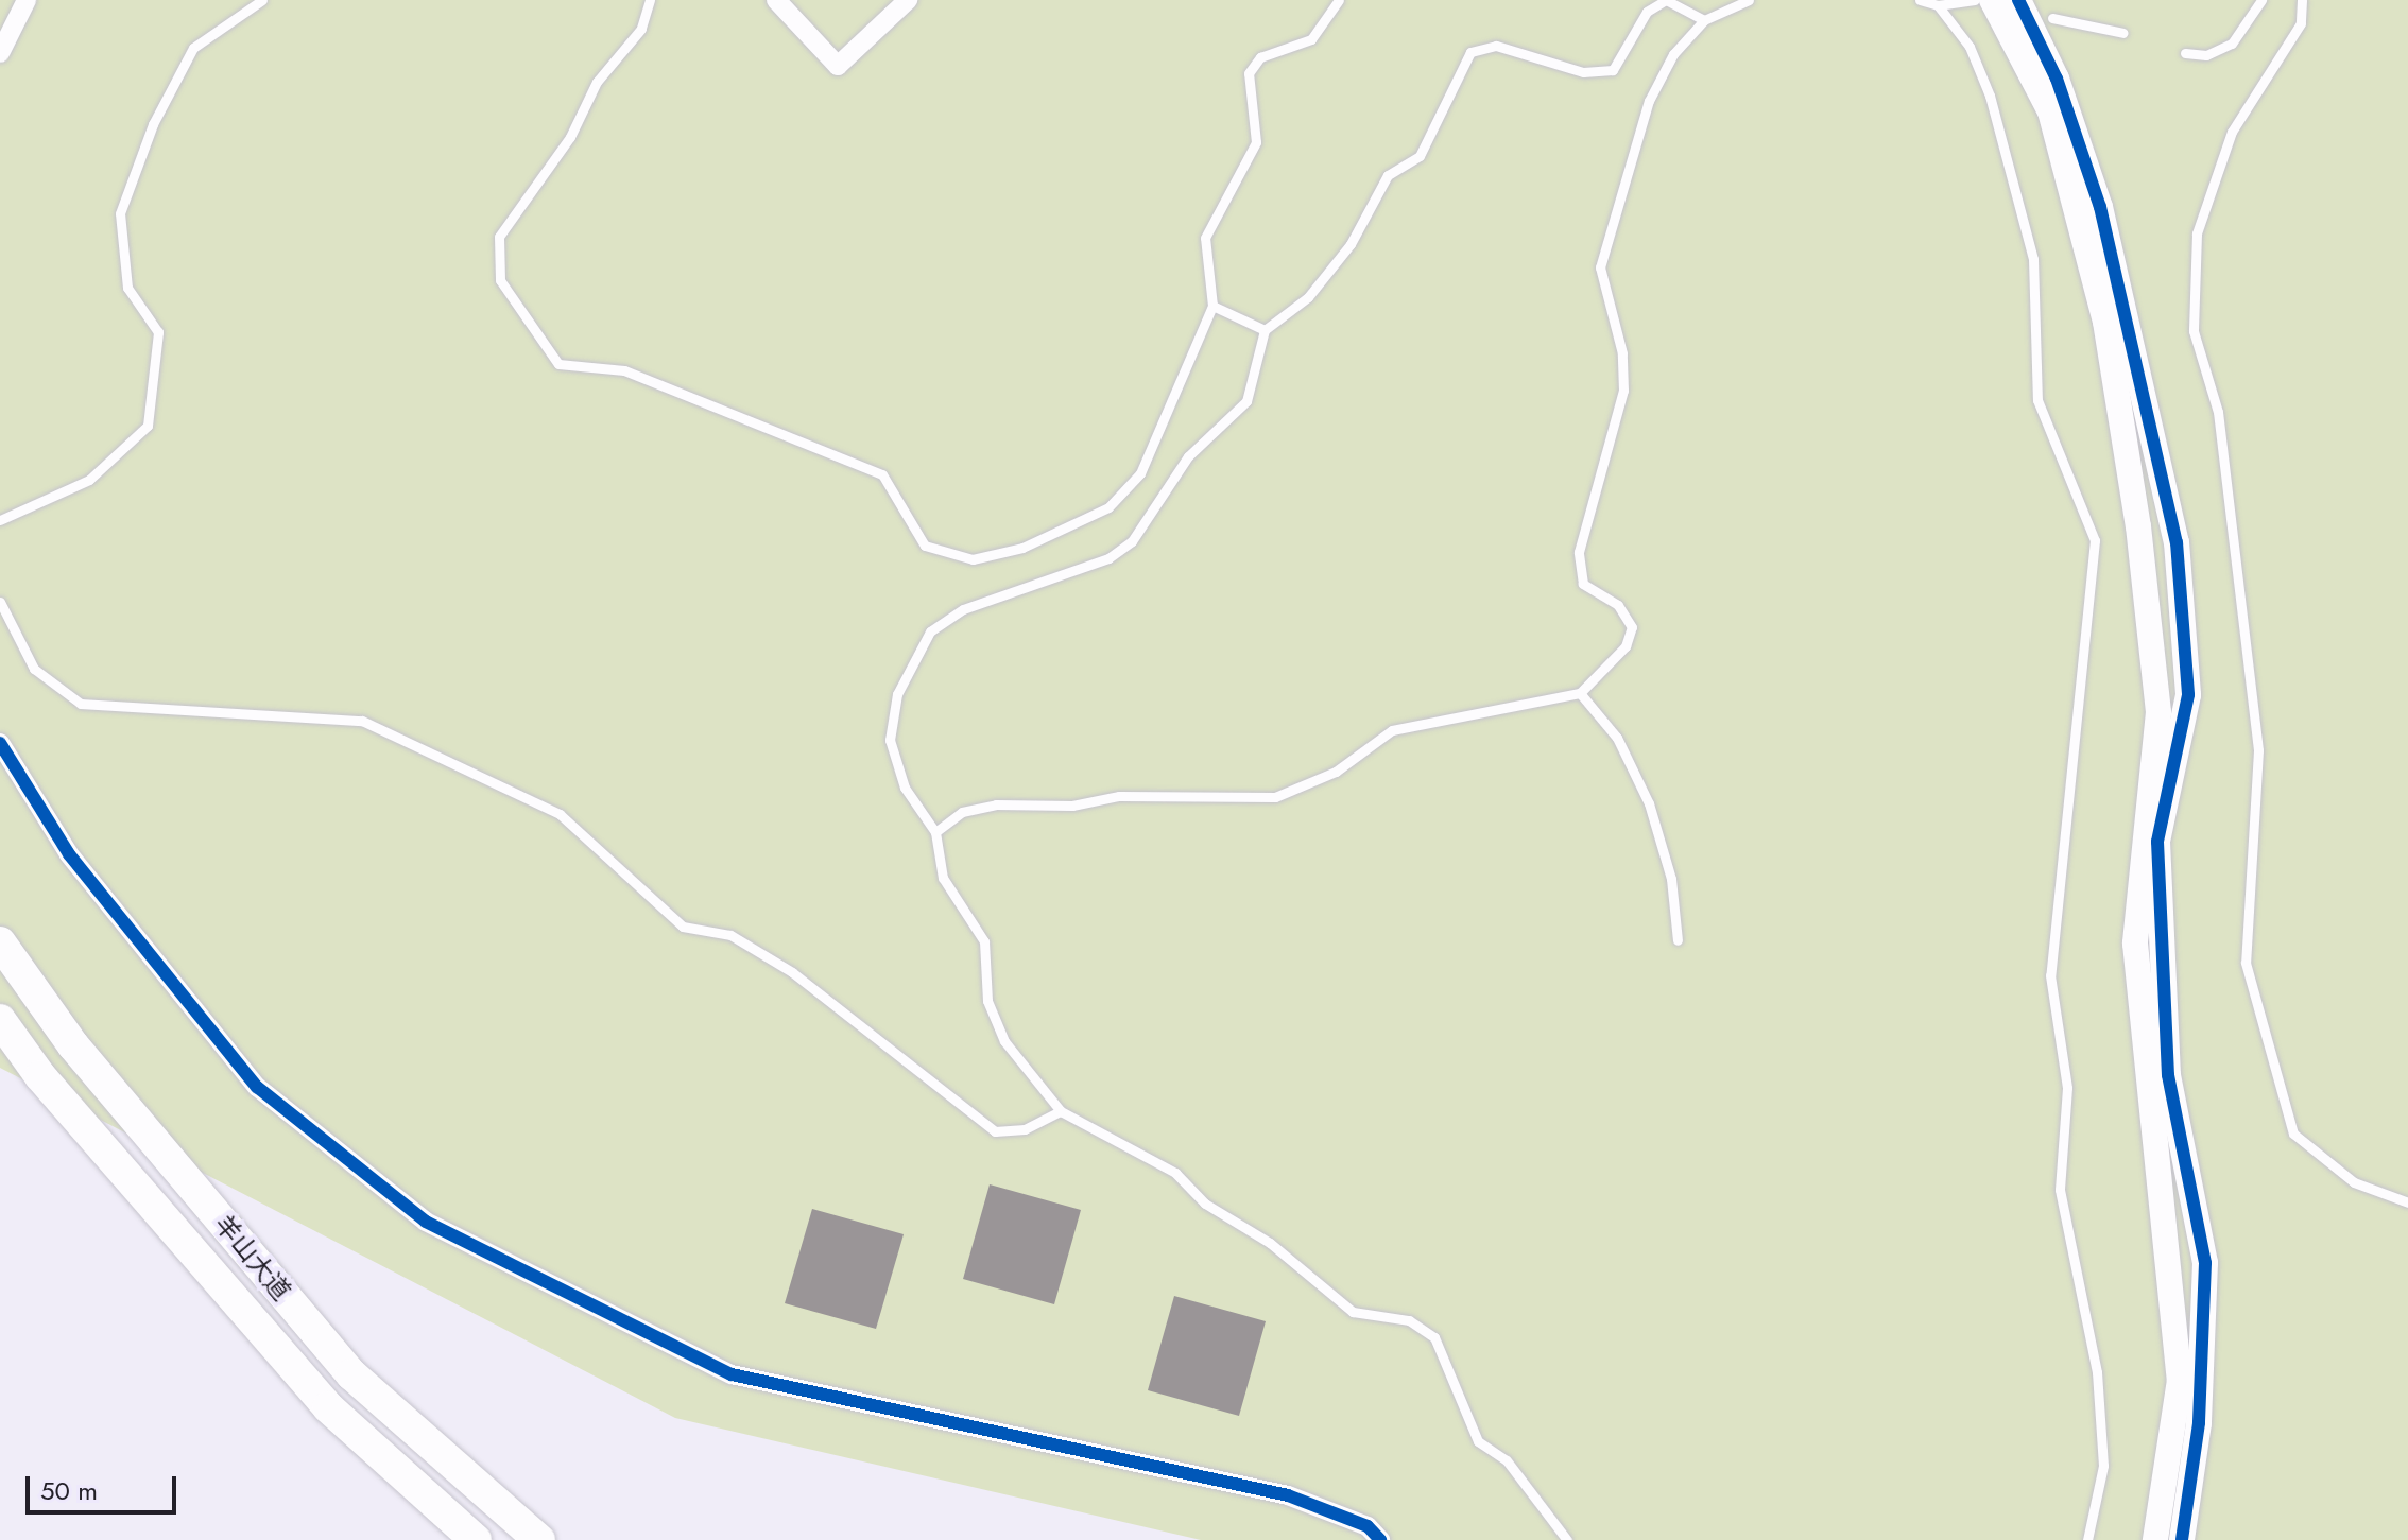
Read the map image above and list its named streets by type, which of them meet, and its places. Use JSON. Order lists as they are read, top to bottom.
{
  "streets": {
    "main road": ["羊山大道"]
  },
  "scale_bar": "50 m"
}
